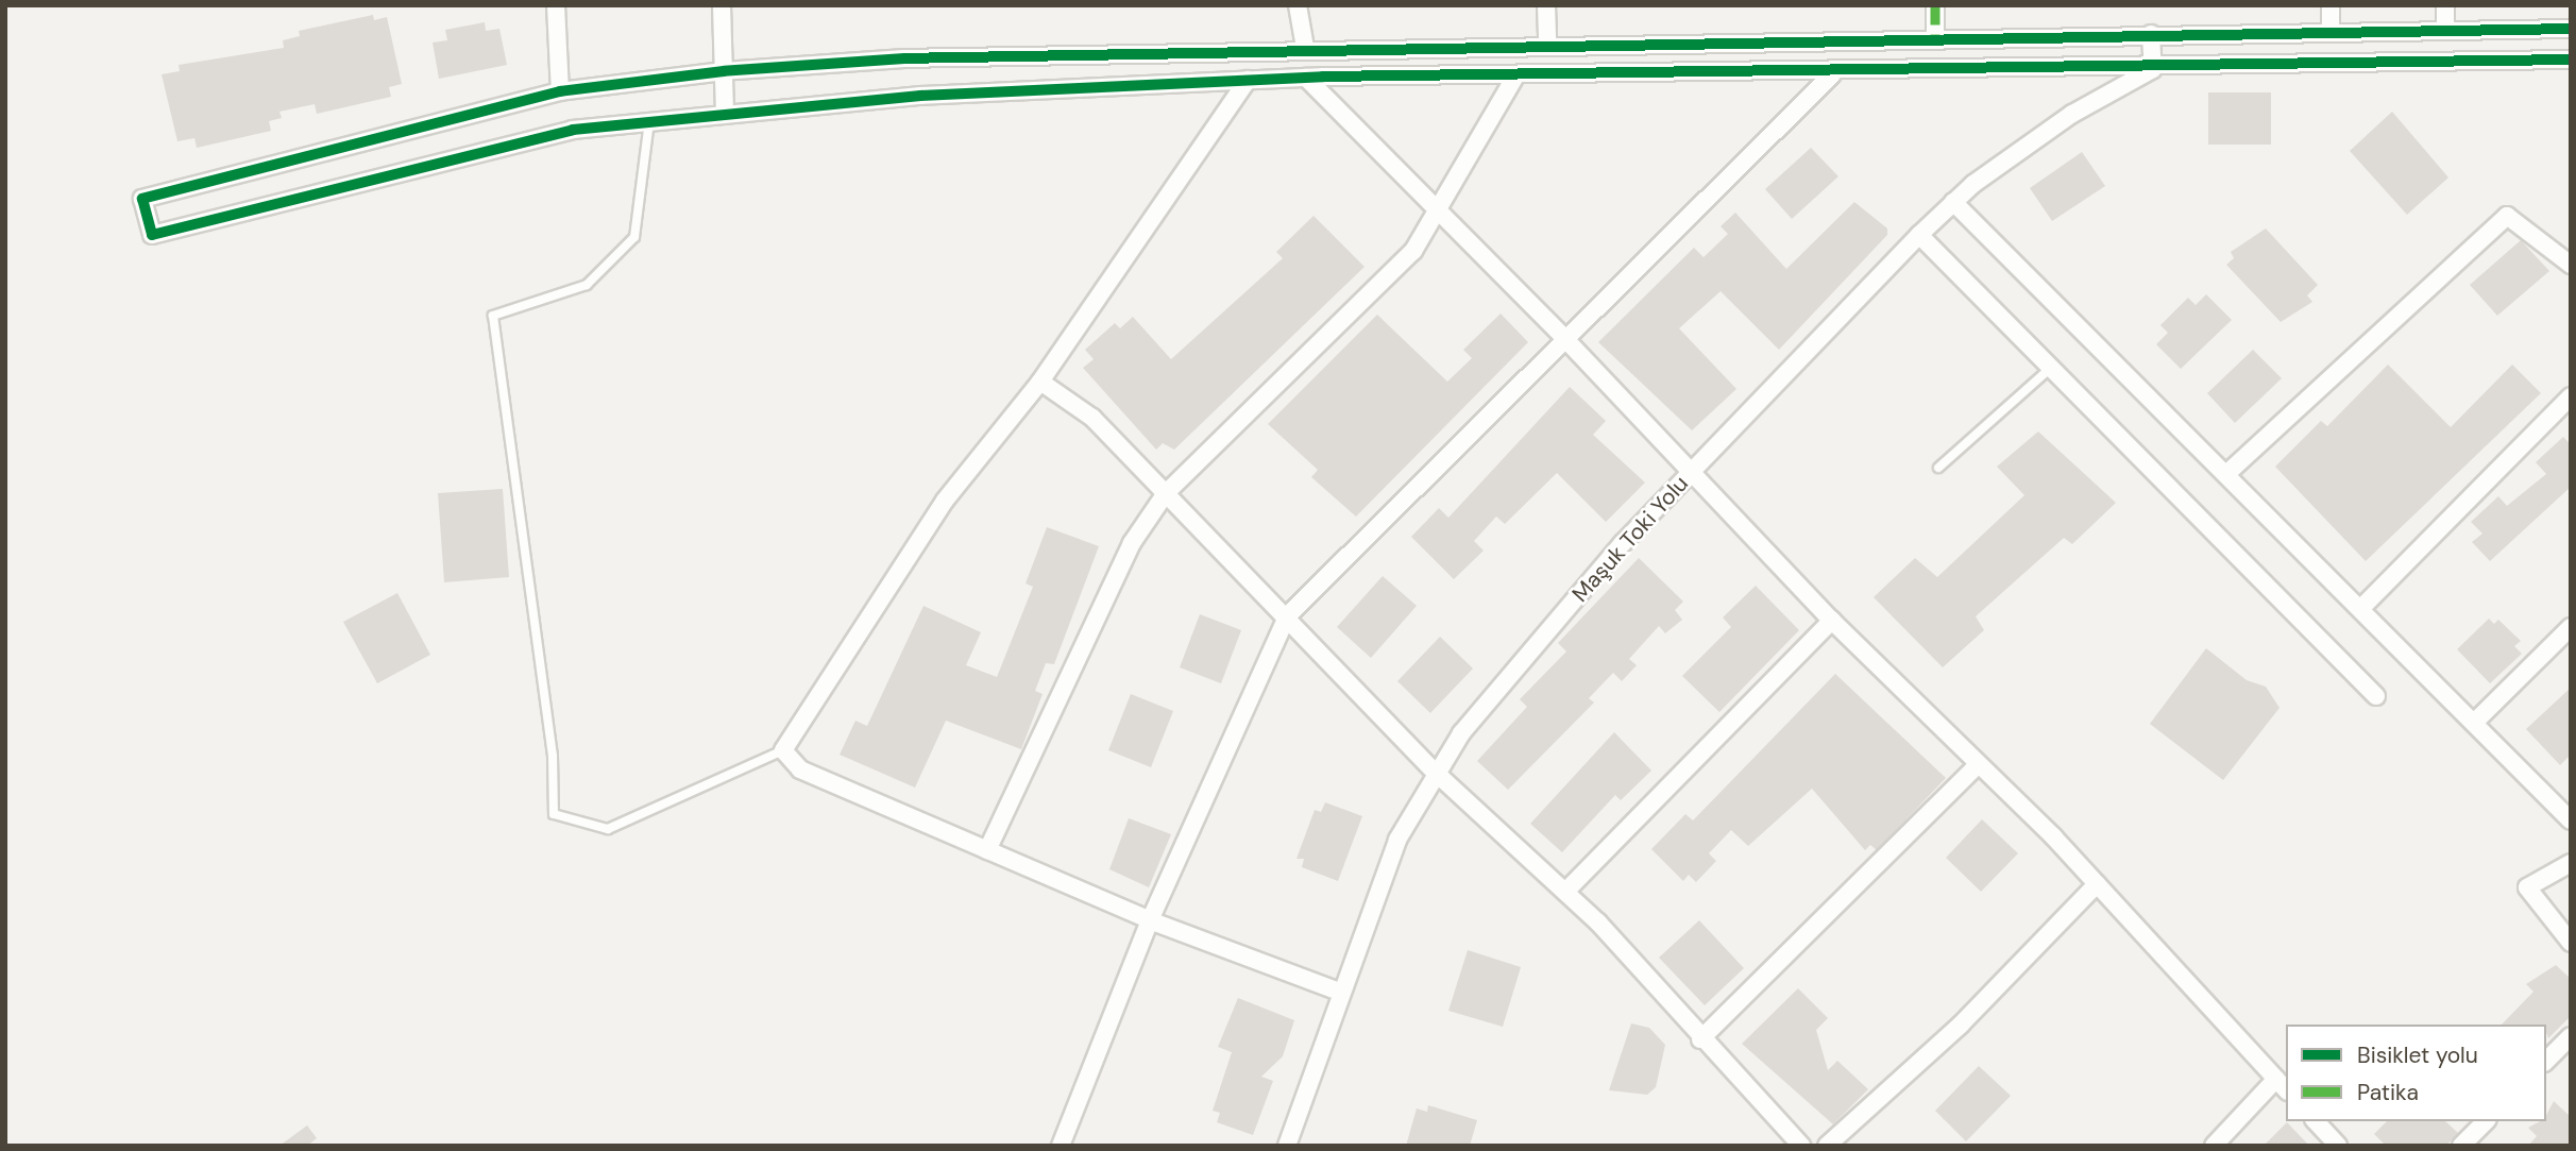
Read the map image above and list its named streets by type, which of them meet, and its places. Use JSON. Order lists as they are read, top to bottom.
{
  "streets": {
    "street": ["Maşuk Toki Yolu"]
  },
  "legend": ["Bisiklet yolu", "Patika"]
}
